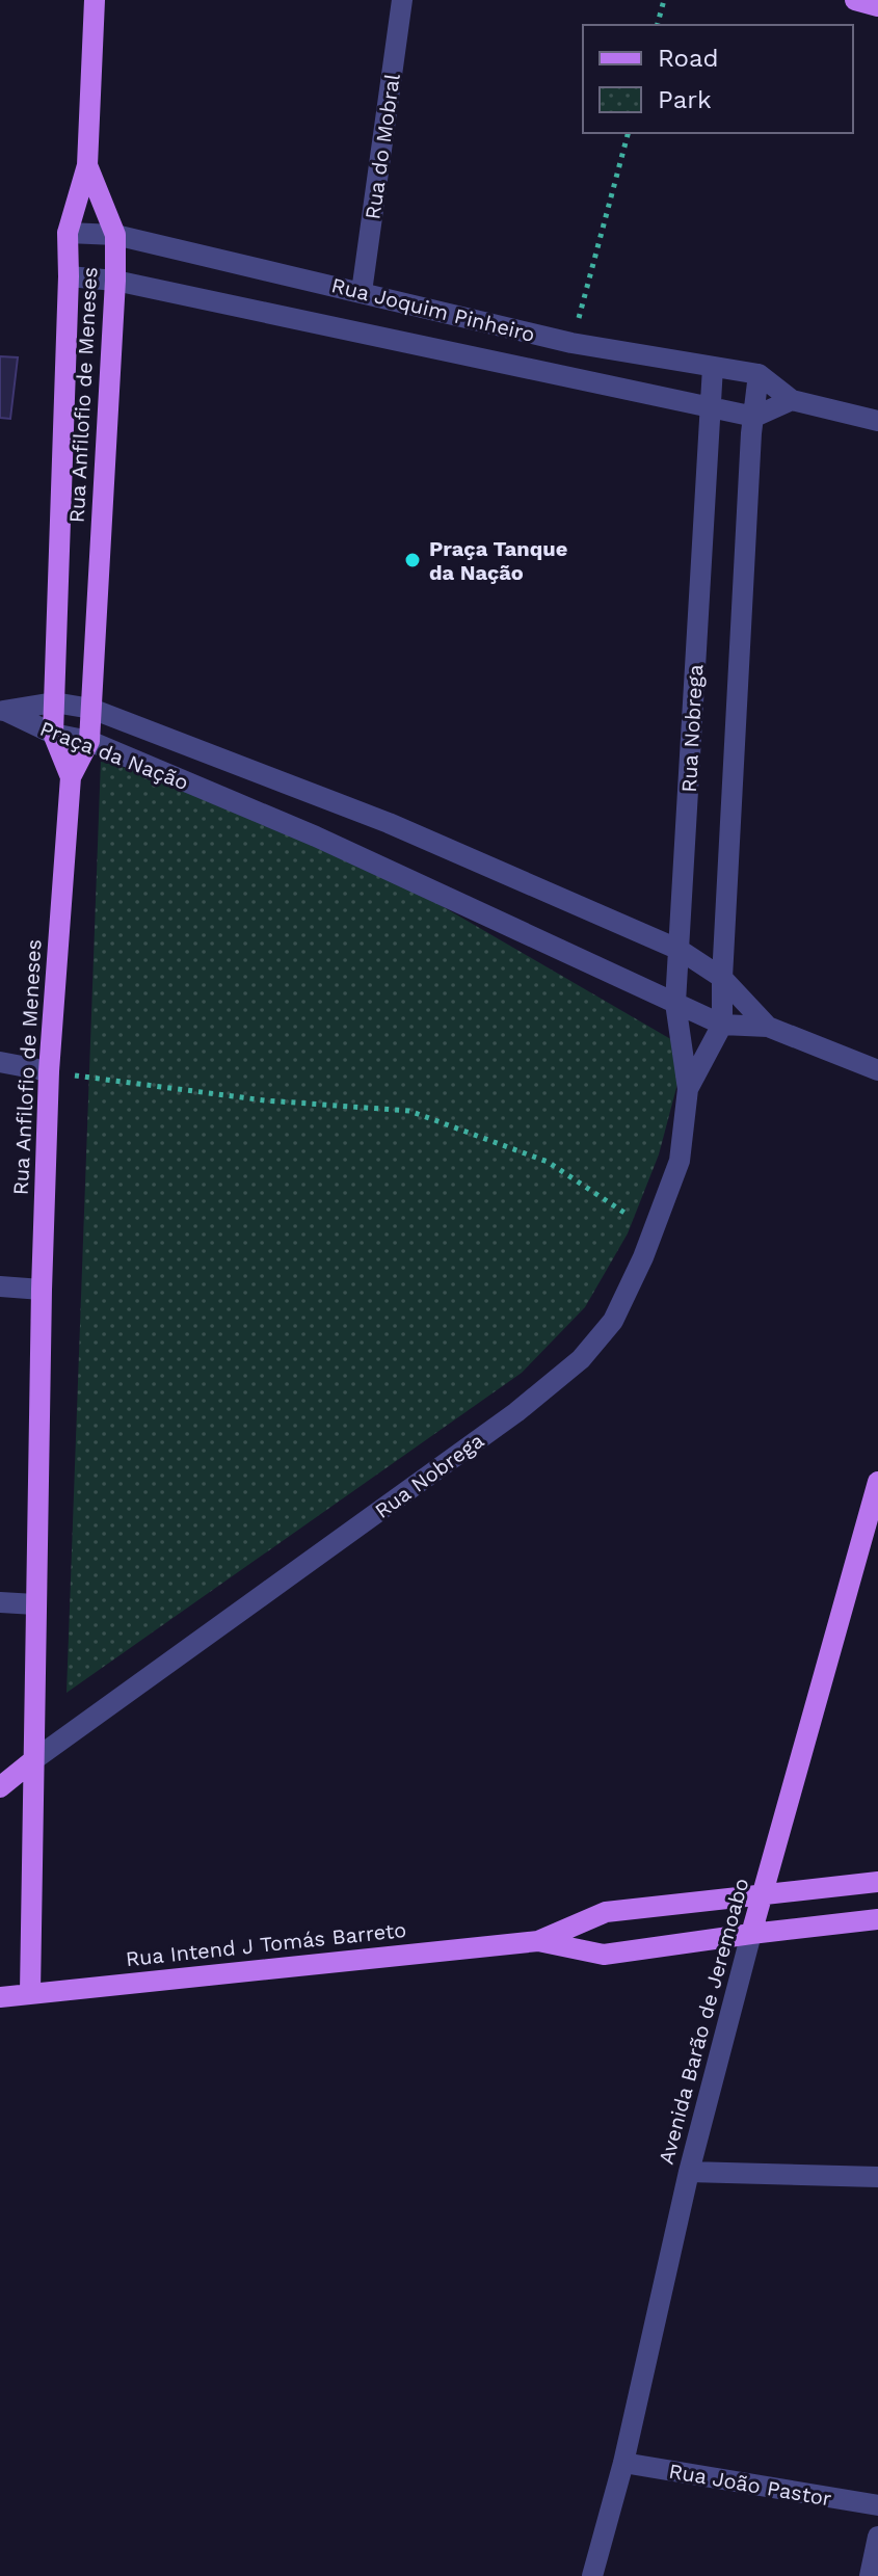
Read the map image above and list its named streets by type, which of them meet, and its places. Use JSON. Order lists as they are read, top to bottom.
{
  "streets": {
    "main road": ["Rua Anfilofio de Meneses", "Rua Intend J Tomás Barreto", "Avenida Barão de Jeremoabo"],
    "street": [
      "Rua do Mobral",
      "Rua Joquim Pinheiro",
      "Rua Nobrega",
      "Praça da Nação",
      "Rua João Pastor"
    ]
  },
  "crossings": [
    ["Rua do Mobral", "Rua Joquim Pinheiro"],
    ["Rua Joquim Pinheiro", "Rua Anfilofio de Meneses"],
    ["Rua Joquim Pinheiro", "Rua Nobrega"],
    ["Rua Anfilofio de Meneses", "Rua Nobrega"],
    ["Rua Anfilofio de Meneses", "Praça da Nação"],
    ["Rua Anfilofio de Meneses", "Rua Intend J Tomás Barreto"],
    ["Rua Nobrega", "Praça da Nação"],
    ["Rua Intend J Tomás Barreto", "Avenida Barão de Jeremoabo"],
    ["Avenida Barão de Jeremoabo", "Rua João Pastor"]
  ],
  "places": ["Praça Tanque da Nação"],
  "legend": ["Road", "Park"]
}
